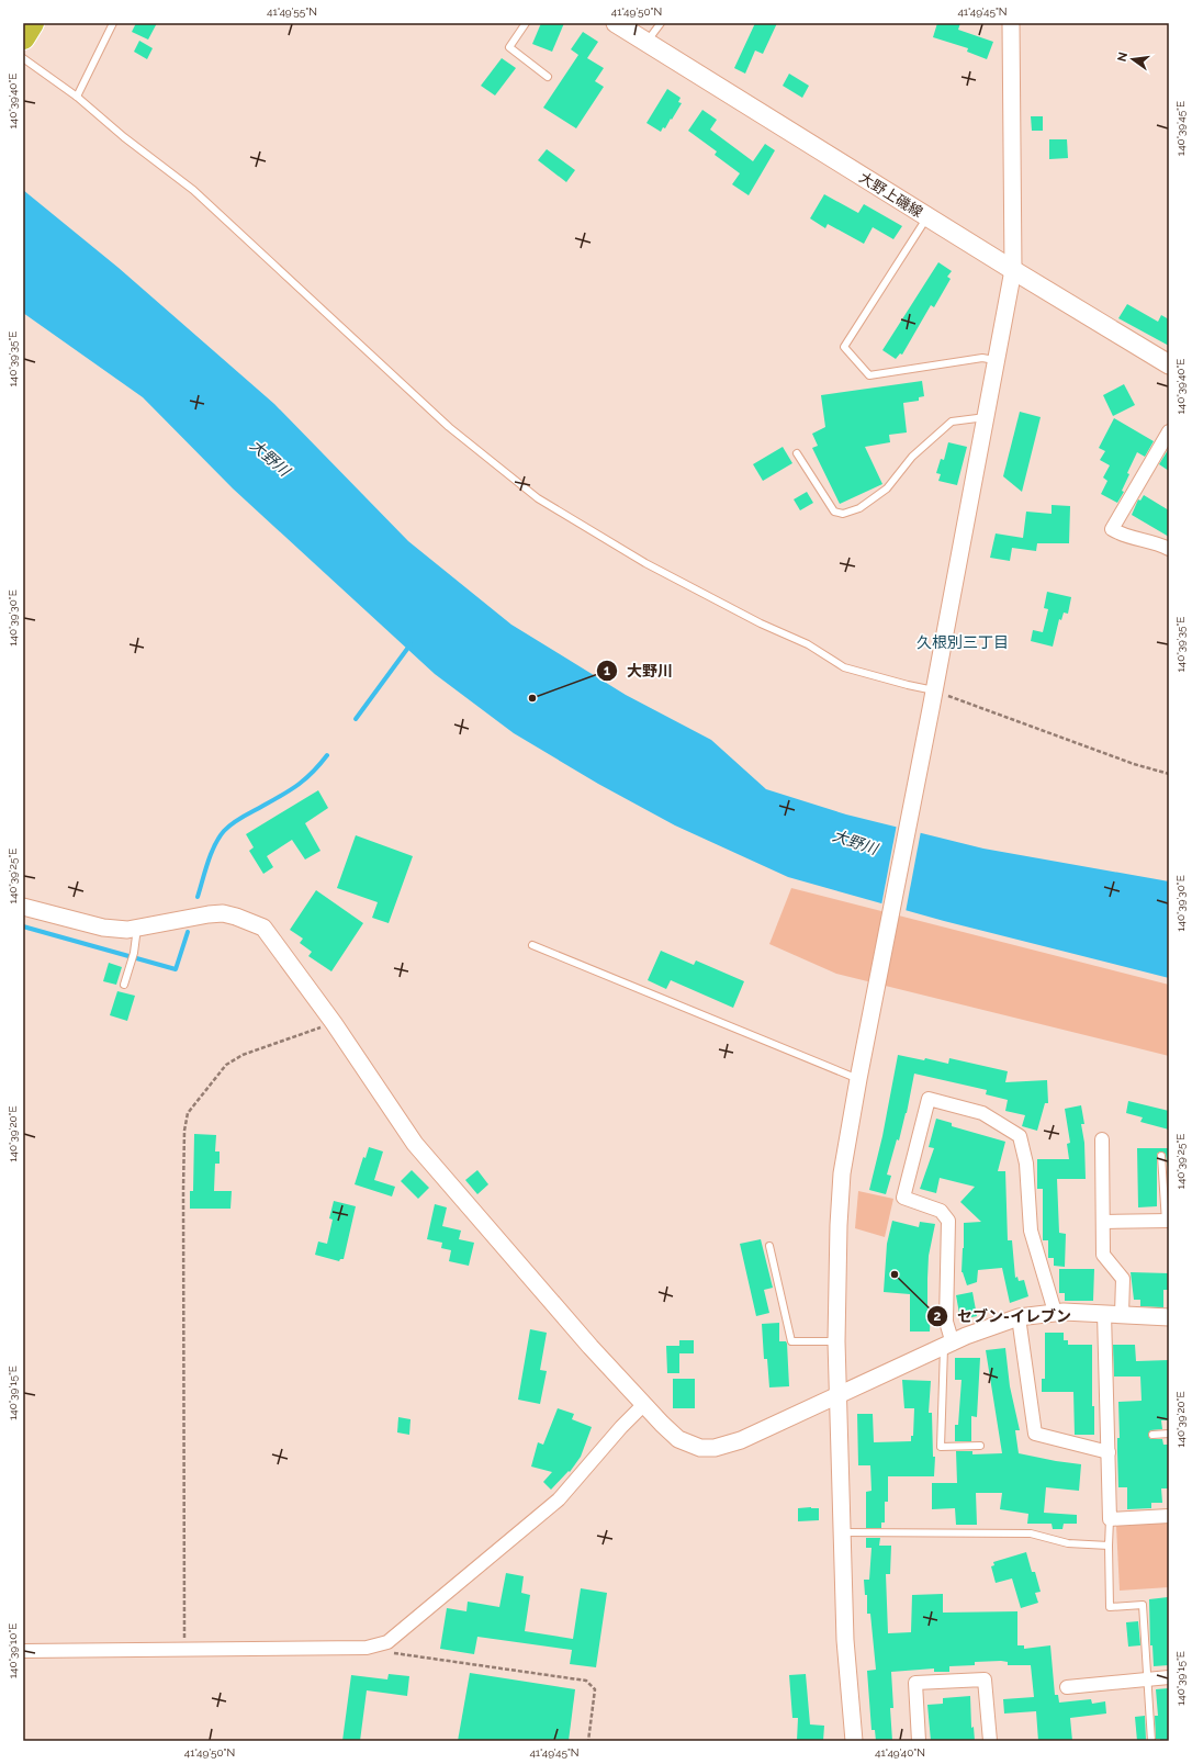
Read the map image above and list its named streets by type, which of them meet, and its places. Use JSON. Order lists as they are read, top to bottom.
{
  "streets": {
    "main road": ["大野上磯線"]
  },
  "districts": ["久根別三丁目"],
  "water": ["大野川"],
  "places": ["大野川", "セブン-イレブン"],
  "north": "left",
  "coordinates": [
    "41°49'55\"N",
    "41°49'50\"N",
    "41°49'45\"N",
    "140°39'40\"E",
    "140°39'45\"E",
    "140°39'35\"E",
    "140°39'30\"E",
    "140°39'25\"E",
    "140°39'20\"E",
    "140°39'15\"E",
    "140°39'10\"E",
    "41°49'40\"N"
  ]
}
